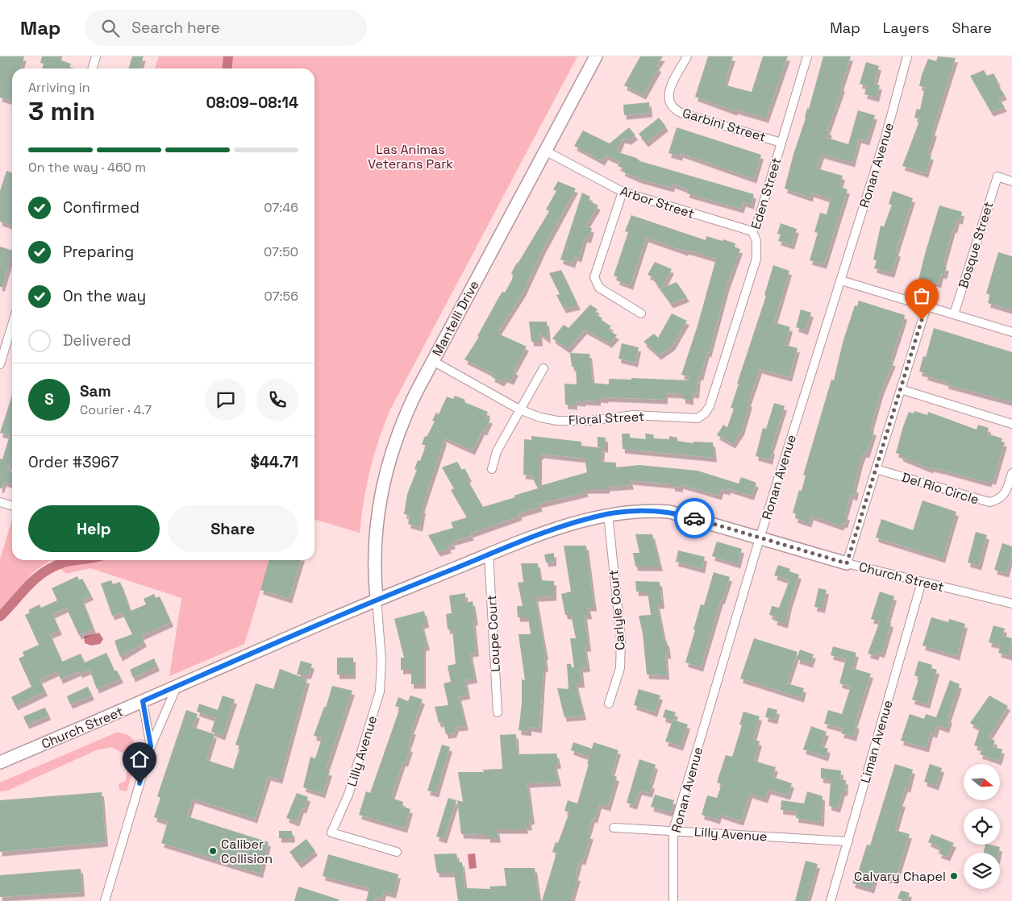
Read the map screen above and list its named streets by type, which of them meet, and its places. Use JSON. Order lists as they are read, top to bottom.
{
  "streets": {
    "street": [
      "Garbini Street",
      "Ronan Avenue",
      "Eden Street",
      "Arbor Street",
      "Bosque Street",
      "Mantelli Drive",
      "Floral Street",
      "Del Rio Circle",
      "Church Street",
      "Carlyle Court",
      "Loupe Court",
      "Liman Avenue",
      "Lilly Avenue"
    ]
  },
  "crossings": [
    ["Garbini Street", "Eden Street"],
    ["Ronan Avenue", "Church Street"],
    ["Ronan Avenue", "Lilly Avenue"],
    ["Eden Street", "Arbor Street"],
    ["Eden Street", "Floral Street"],
    ["Arbor Street", "Mantelli Drive"],
    ["Mantelli Drive", "Floral Street"],
    ["Mantelli Drive", "Church Street"],
    ["Mantelli Drive", "Lilly Avenue"],
    ["Church Street", "Carlyle Court"],
    ["Church Street", "Loupe Court"],
    ["Church Street", "Liman Avenue"],
    ["Church Street", "Lilly Avenue"],
    ["Liman Avenue", "Lilly Avenue"]
  ],
  "parks": ["Las Animas Veterans Park"],
  "places": ["Caliber Collision", "Calvary Chapel"],
  "north": "right",
  "page": {
    "header": "Map",
    "search": "Search here",
    "nav": ["Map", "Layers", "Share"],
    "heading": ["3 min", "Arriving in", "08:09–08:14"],
    "panel": [
      "Sam",
      "Courier · 4.7",
      "Order #3967",
      "$44.71"
    ],
    "bar": "On the way · 460 m",
    "list": [
      ["Confirmed", "07:46"],
      ["Preparing", "07:50"],
      ["On the way", "07:56"],
      "Delivered"
    ],
    "round": "S",
    "buttons": ["Help", "Share"]
  }
}
